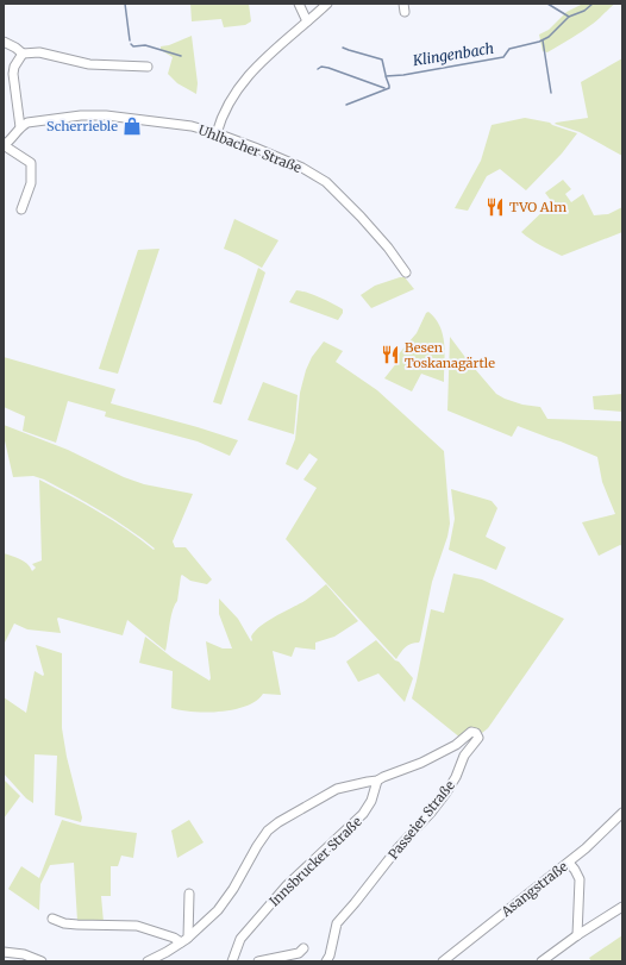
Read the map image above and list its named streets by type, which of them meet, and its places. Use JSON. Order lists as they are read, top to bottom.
{
  "streets": {
    "street": [
      "Uhlbacher Straße",
      "Passeier Straße",
      "Innsbrucker Straße",
      "Asangstraße"
    ]
  },
  "crossings": [
    ["Passeier Straße", "Innsbrucker Straße"]
  ],
  "water": ["Klingenbach"],
  "places": {
    "shop": ["Scherrieble"],
    "restaurant": ["TVO Alm", "Besen Toskanagärtle"]
  }
}
